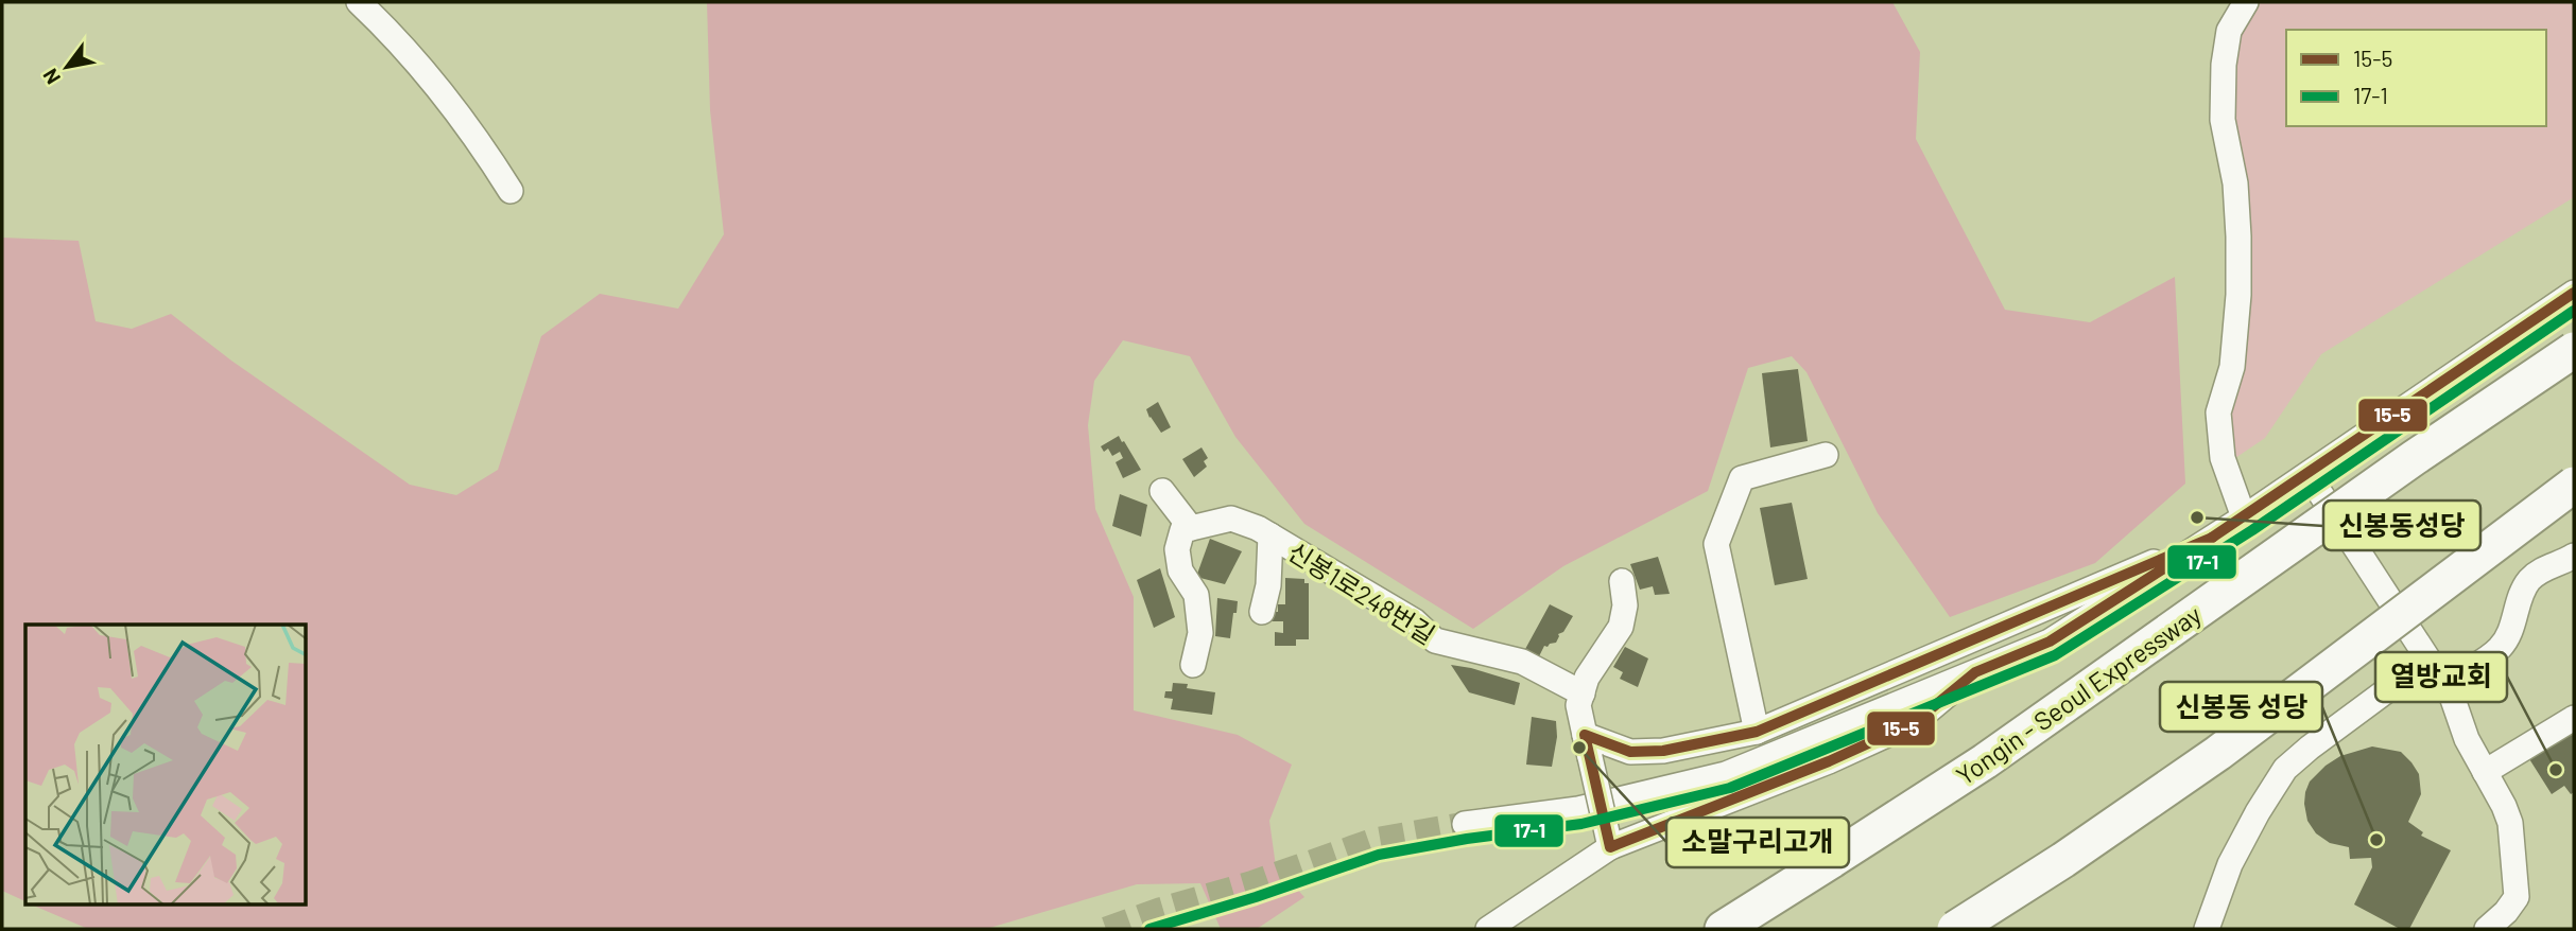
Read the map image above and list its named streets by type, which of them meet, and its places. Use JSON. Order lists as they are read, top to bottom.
{
  "streets": {
    "highway": ["Yongin - Seoul Expressway"],
    "street": ["신봉1로248번길"]
  },
  "places": [
    "신봉동성당",
    "소말구리고개",
    "열방교회",
    "신봉동 성당"
  ],
  "lines": ["transit line 15-5", "transit line 17-1"],
  "legend": ["15-5", "17-1"],
  "north": "bottom left"
}
